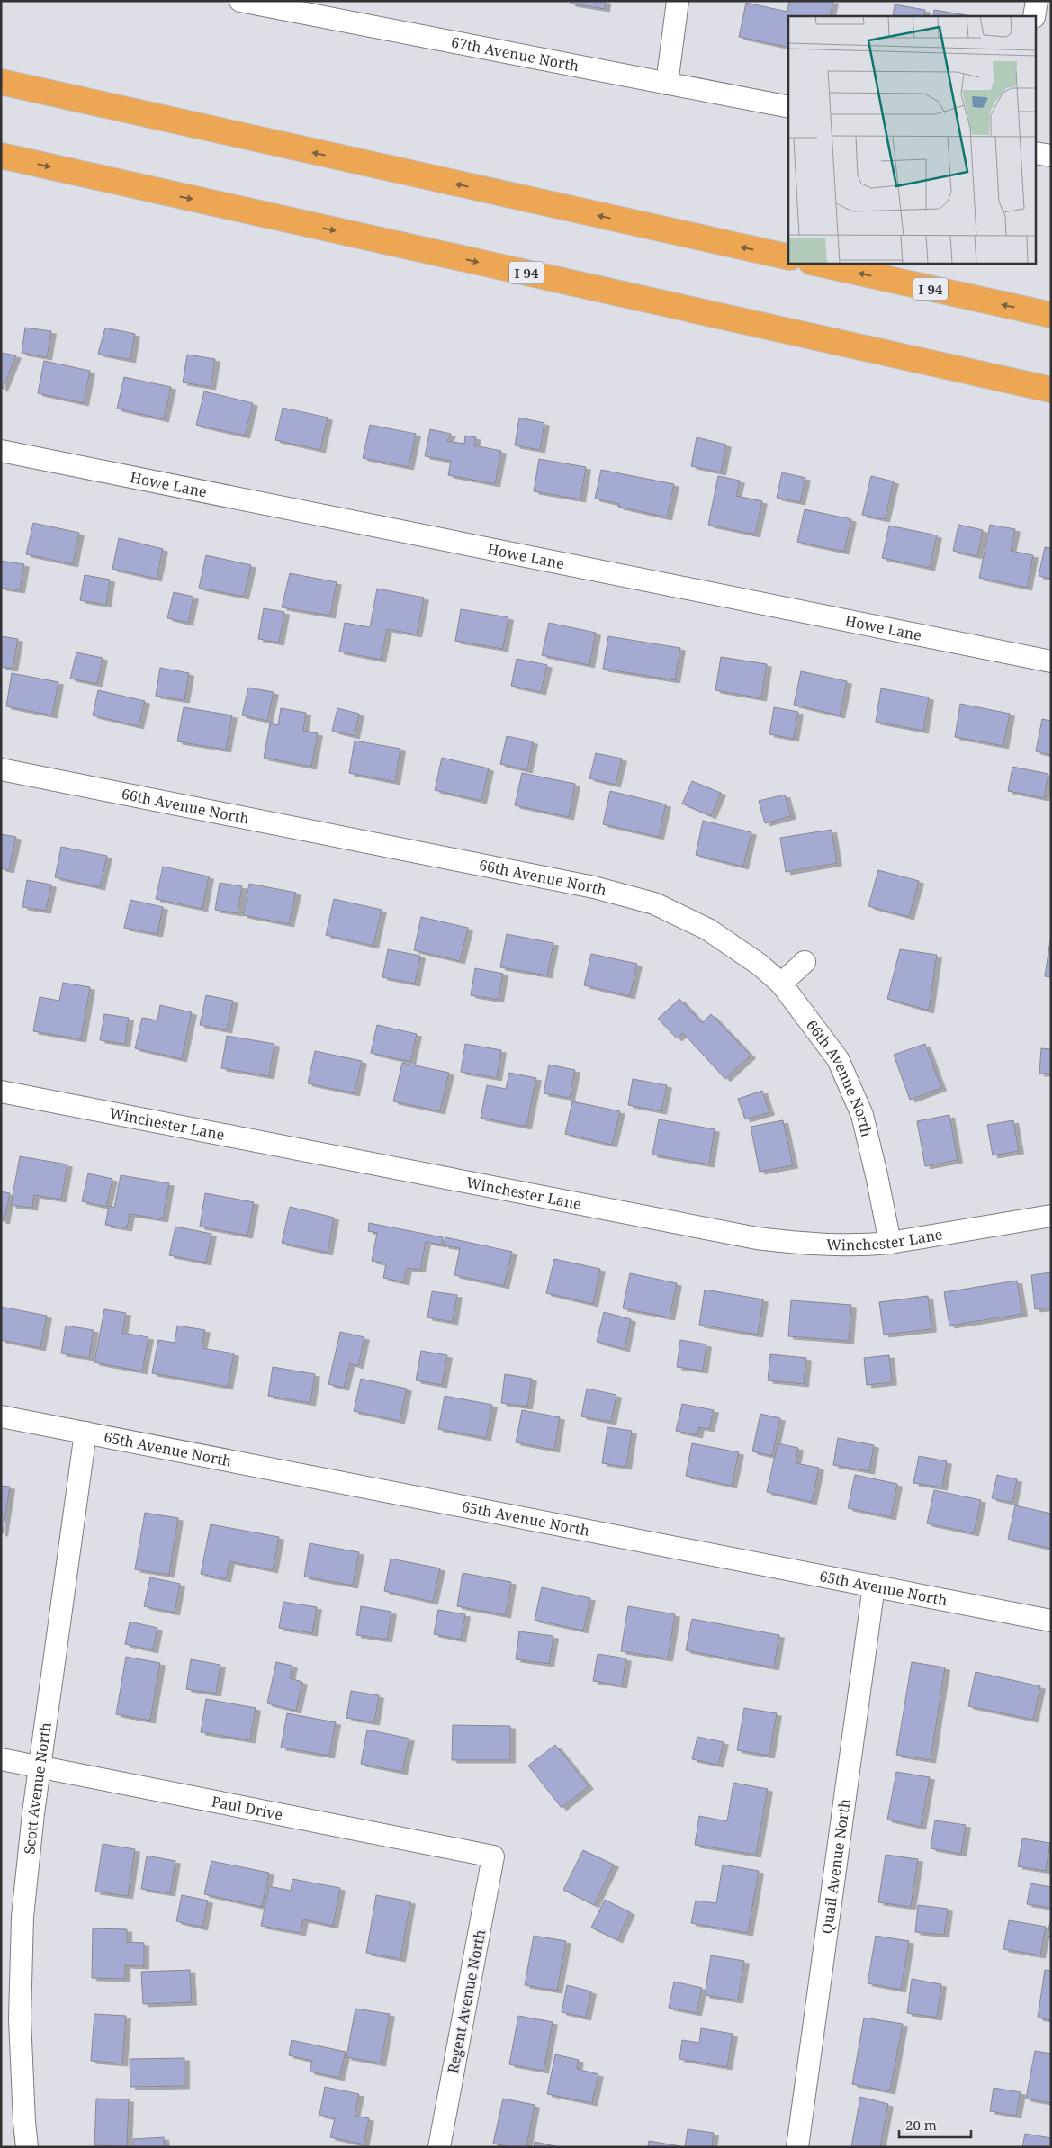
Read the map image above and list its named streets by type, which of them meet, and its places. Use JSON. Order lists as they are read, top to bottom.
{
  "streets": {
    "highway": ["I 94"],
    "street": [
      "67th Avenue North",
      "Howe Lane",
      "66th Avenue North",
      "Winchester Lane",
      "65th Avenue North",
      "Scott Avenue North",
      "Paul Drive",
      "Quail Avenue North",
      "Regent Avenue North"
    ]
  },
  "crossings": [
    ["66th Avenue North", "Winchester Lane"],
    ["65th Avenue North", "Scott Avenue North"],
    ["65th Avenue North", "Quail Avenue North"],
    ["Scott Avenue North", "Paul Drive"],
    ["Paul Drive", "Regent Avenue North"]
  ],
  "scale_bar": "20 m"
}
